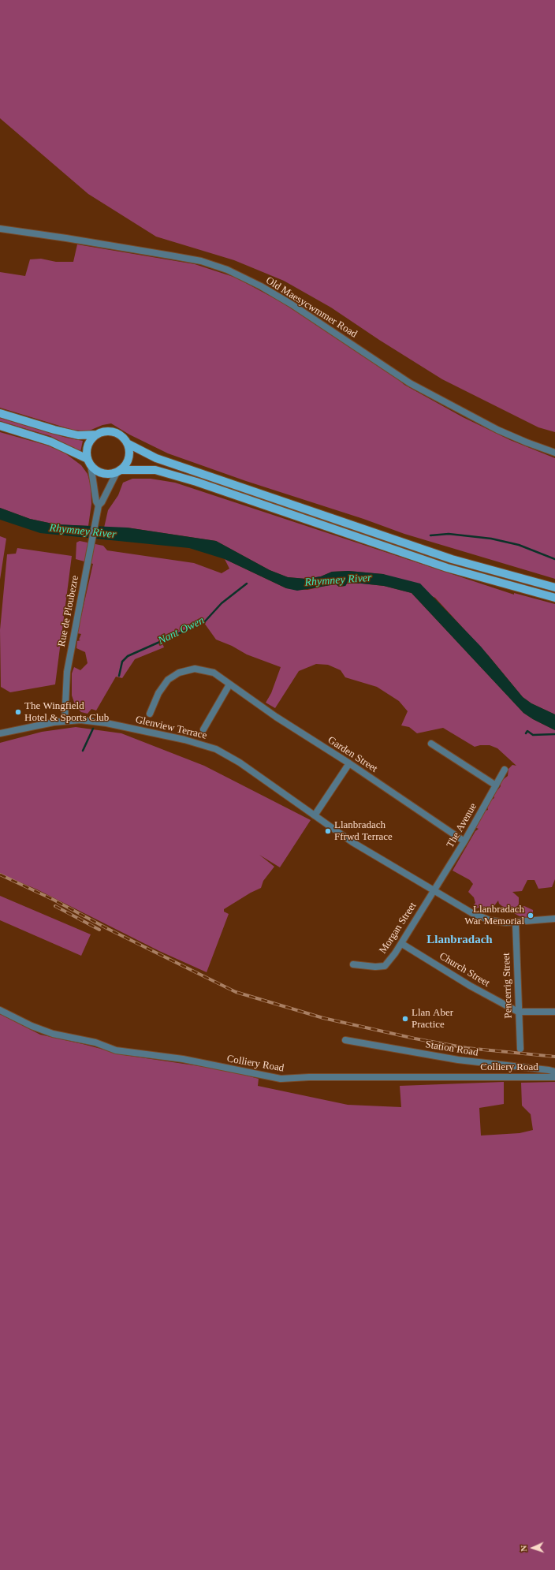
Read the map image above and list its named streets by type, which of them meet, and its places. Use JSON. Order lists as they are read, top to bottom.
{
  "streets": {
    "street": [
      "Old Maesycwmmer Road",
      "Rue de Ploubezre",
      "Glenview Terrace",
      "Garden Street",
      "The Avenue",
      "Morgan Street",
      "Church Street",
      "Pencerrig Street",
      "Station Road",
      "Colliery Road"
    ]
  },
  "crossings": [
    ["Rue de Ploubezre", "Glenview Terrace"],
    ["Glenview Terrace", "The Avenue"],
    ["Glenview Terrace", "Morgan Street"],
    ["Glenview Terrace", "Pencerrig Street"],
    ["Garden Street", "The Avenue"],
    ["The Avenue", "Morgan Street"],
    ["Morgan Street", "Church Street"],
    ["Church Street", "Pencerrig Street"]
  ],
  "districts": ["Llanbradach"],
  "water": ["Rhymney River", "Nant Owen"],
  "places": [
    "The Wingfield Hotel & Sports Club",
    "Llanbradach Ffrwd Terrace",
    "Llanbradach War Memorial",
    "Llan Aber Practice"
  ],
  "north": "left"
}
